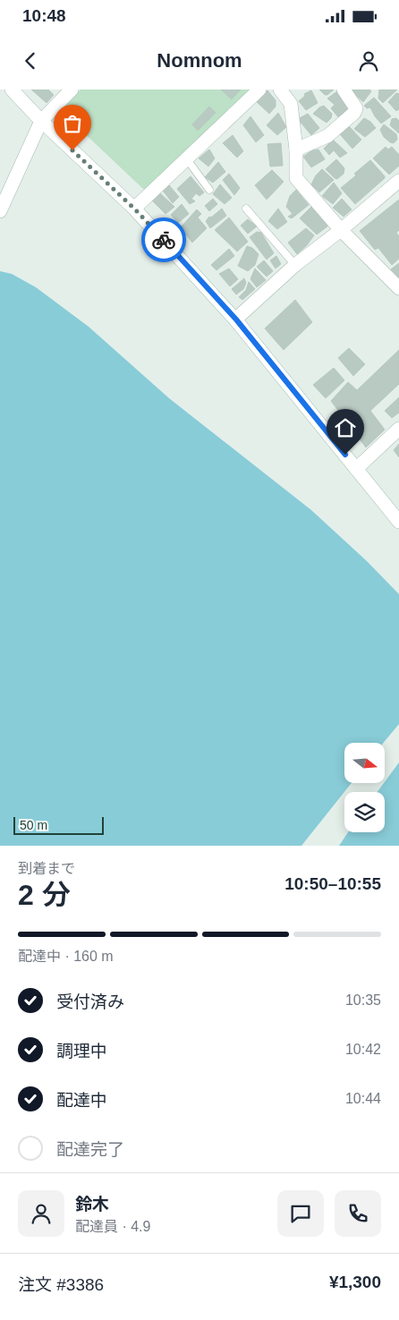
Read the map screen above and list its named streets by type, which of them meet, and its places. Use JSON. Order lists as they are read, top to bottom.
{
  "scale_bar": "50 m",
  "north": "right",
  "page": {
    "status": "10:48",
    "header": "Nomnom",
    "scale": "50 m",
    "heading": ["2 分", "到着まで", "10:50–10:55"],
    "panel": [
      "鈴木",
      "配達員 · 4.9",
      "注文 #3386",
      "¥1,300"
    ],
    "bar": "配達中 · 160 m",
    "list": [
      ["受付済み", "10:35"],
      ["調理中", "10:42"],
      ["配達中", "10:44"],
      "配達完了"
    ]
  }
}
